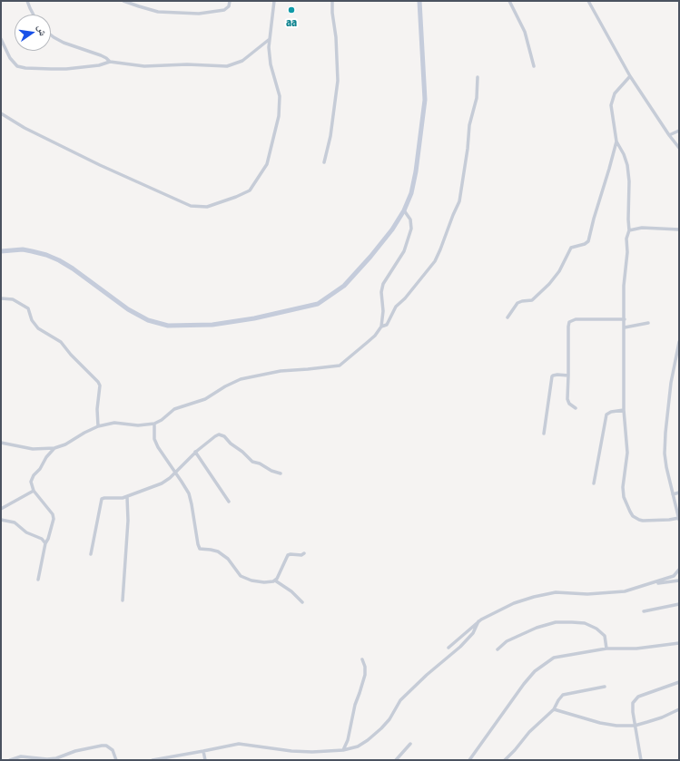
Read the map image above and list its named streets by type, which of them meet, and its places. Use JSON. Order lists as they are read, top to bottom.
{
  "places": ["aa"],
  "north": "right"
}
